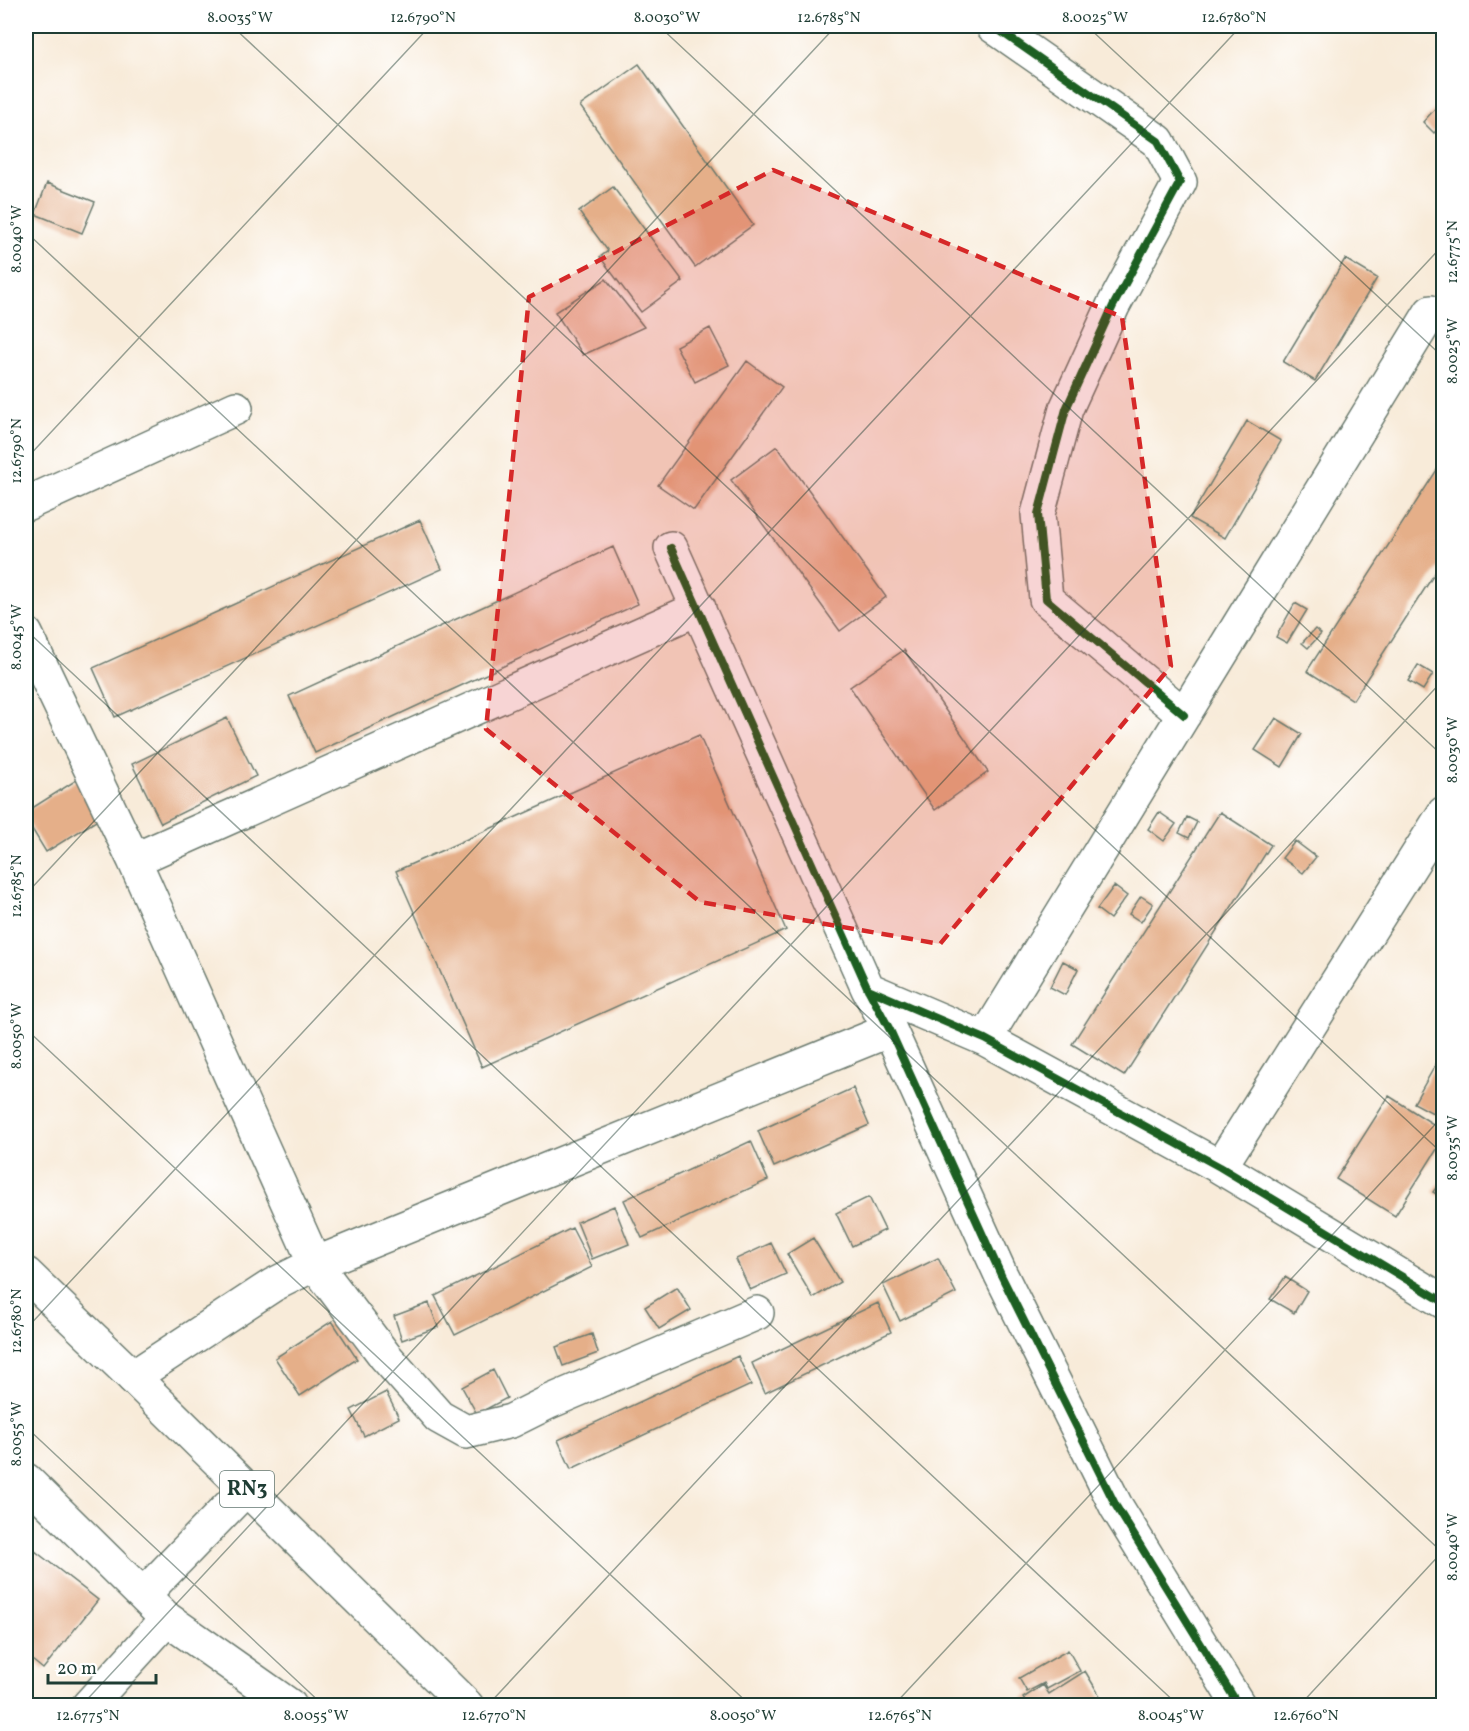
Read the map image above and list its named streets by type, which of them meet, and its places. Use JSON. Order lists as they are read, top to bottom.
{
  "streets": {
    "main road": ["RN3"]
  },
  "scale_bar": "20 m",
  "coordinates": [
    "8.0035°W",
    "12.6790°N",
    "8.0030°W",
    "12.6785°N",
    "8.0025°W",
    "12.6780°N",
    "8.0040°W",
    "12.6775°N",
    "8.0045°W",
    "8.0050°W",
    "8.0055°W",
    "12.6770°N",
    "12.6765°N",
    "12.6760°N"
  ]
}
